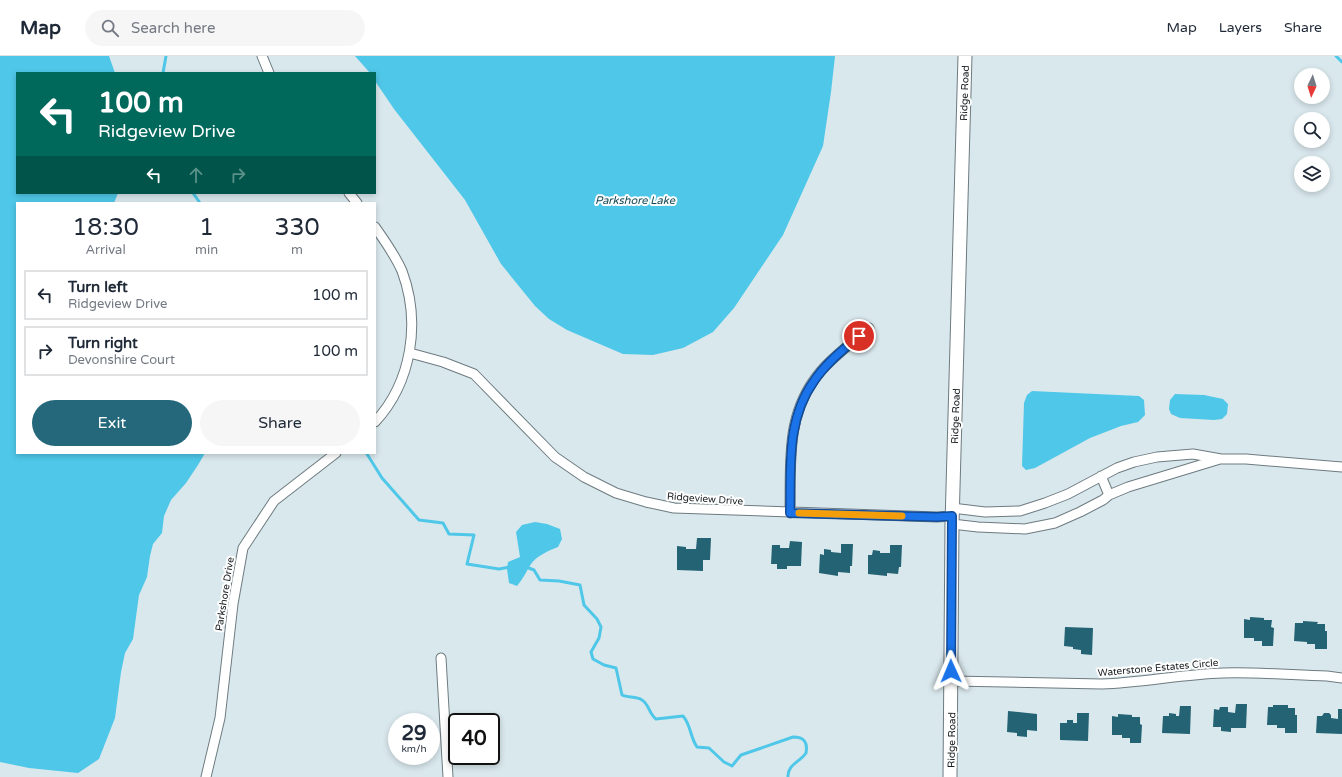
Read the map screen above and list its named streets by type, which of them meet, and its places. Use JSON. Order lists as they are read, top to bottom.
{
  "streets": {
    "street": [
      "Ridge Road",
      "Ridgeview Drive",
      "Parkshore Drive",
      "Waterstone Estates Circle"
    ]
  },
  "crossings": [
    ["Ridge Road", "Ridgeview Drive"],
    ["Ridge Road", "Waterstone Estates Circle"]
  ],
  "water": ["Parkshore Lake"],
  "north": "bottom",
  "page": {
    "header": "Map",
    "search": "Search here",
    "nav": ["Map", "Layers", "Share"],
    "turn": ["100 m", "Ridgeview Drive"],
    "eta": [
      "18:30",
      "Arrival",
      "1",
      "min",
      "330",
      "m"
    ],
    "list": [
      {
        "name": "Turn left",
        "note": "Ridgeview Drive",
        "value": "100 m"
      },
      {
        "name": "Turn right",
        "note": "Devonshire Court",
        "value": "100 m"
      }
    ],
    "buttons": ["Exit", "Share"],
    "speed": "29 km/h",
    "limit": "40"
  }
}
